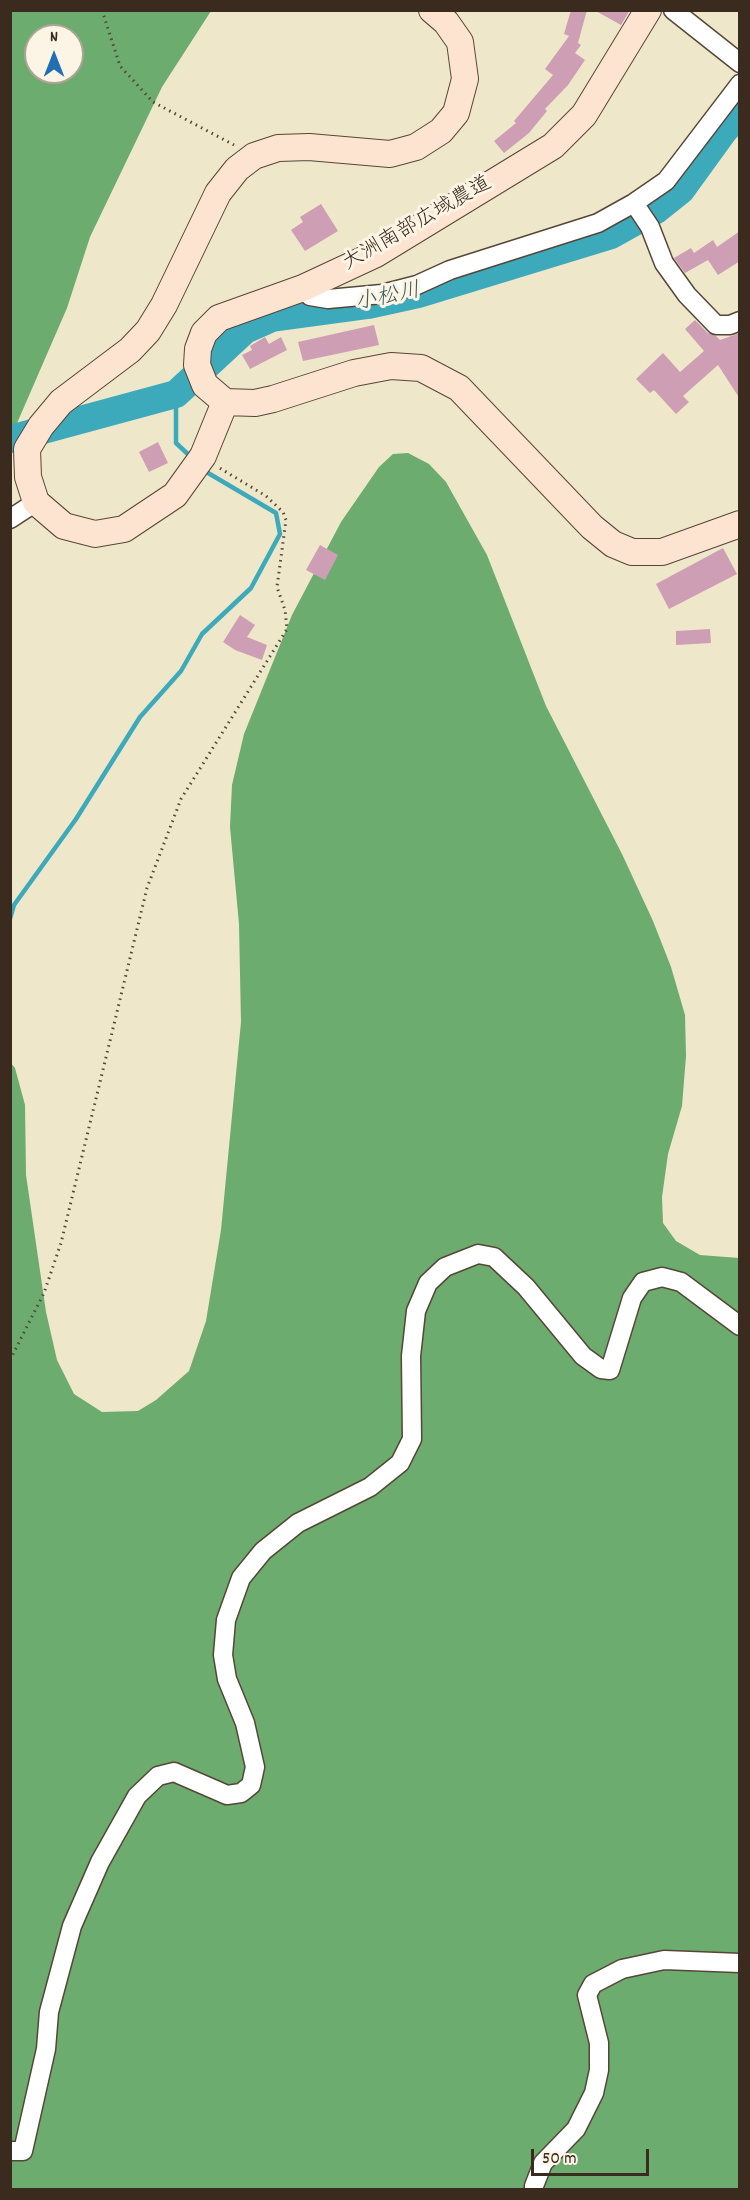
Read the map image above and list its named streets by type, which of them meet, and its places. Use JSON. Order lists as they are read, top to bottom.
{
  "streets": {
    "street": ["大洲南部広域農道"]
  },
  "water": ["小松川"],
  "scale_bar": "50 m",
  "north": "top"
}
